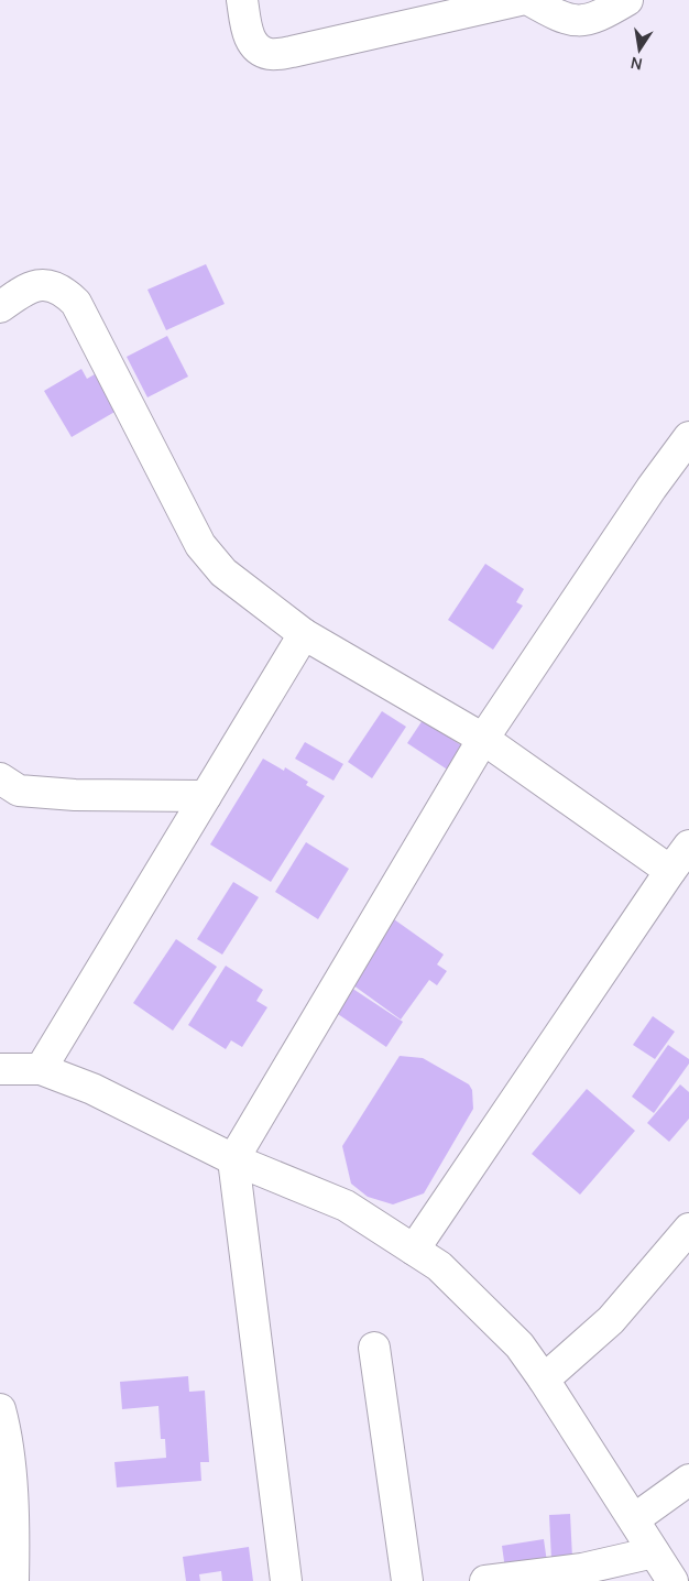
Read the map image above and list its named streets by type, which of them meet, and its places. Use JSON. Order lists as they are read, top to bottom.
{
  "north": "bottom"
}
